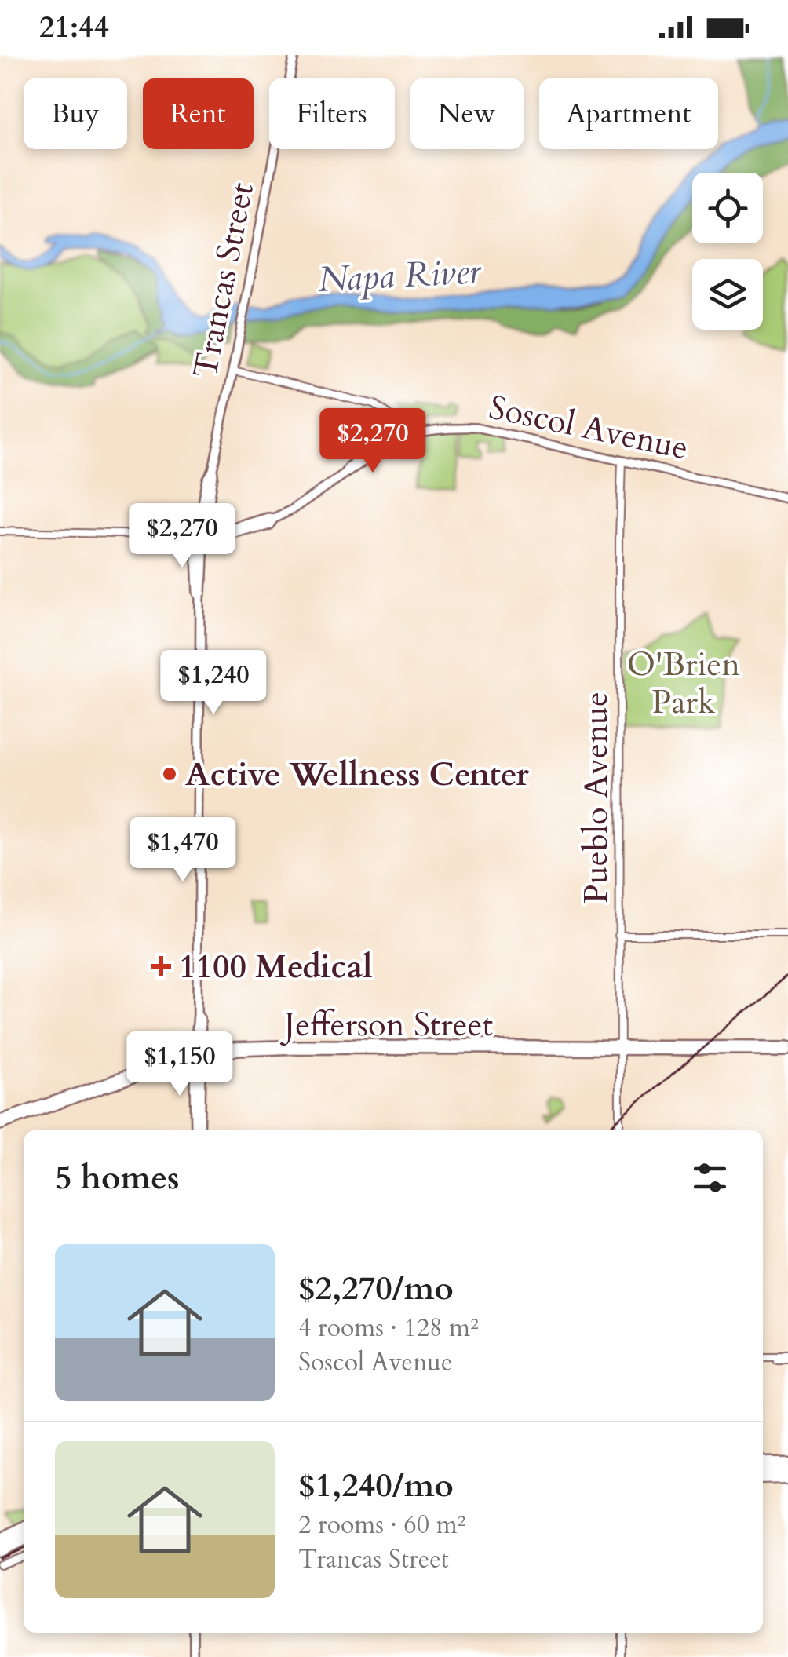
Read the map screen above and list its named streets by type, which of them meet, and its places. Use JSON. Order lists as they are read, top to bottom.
{
  "streets": {
    "main road": ["Trancas Street", "Soscol Avenue", "Jefferson Street"],
    "street": ["Pueblo Avenue"]
  },
  "crossings": [
    ["Trancas Street", "Soscol Avenue"],
    ["Trancas Street", "Jefferson Street"],
    ["Soscol Avenue", "Pueblo Avenue"],
    ["Pueblo Avenue", "Jefferson Street"]
  ],
  "water": ["Napa River"],
  "parks": ["O'Brien Park"],
  "places": {
    "other": ["Active Wellness Center"],
    "health": ["1100 Medical"]
  },
  "page": {
    "status": "21:44",
    "chip": [
      "Buy",
      "Rent",
      "Filters",
      "New",
      "Apartment"
    ],
    "price": [
      "$2,270",
      "$2,270",
      "$1,240",
      "$1,470",
      "$1,150"
    ],
    "heading": "5 homes",
    "list": [
      {
        "name": "$2,270/mo",
        "note": "4 rooms · 128 m² · Soscol Avenue"
      },
      {
        "name": "$1,240/mo",
        "note": "2 rooms · 60 m² · Trancas Street"
      }
    ]
  }
}
